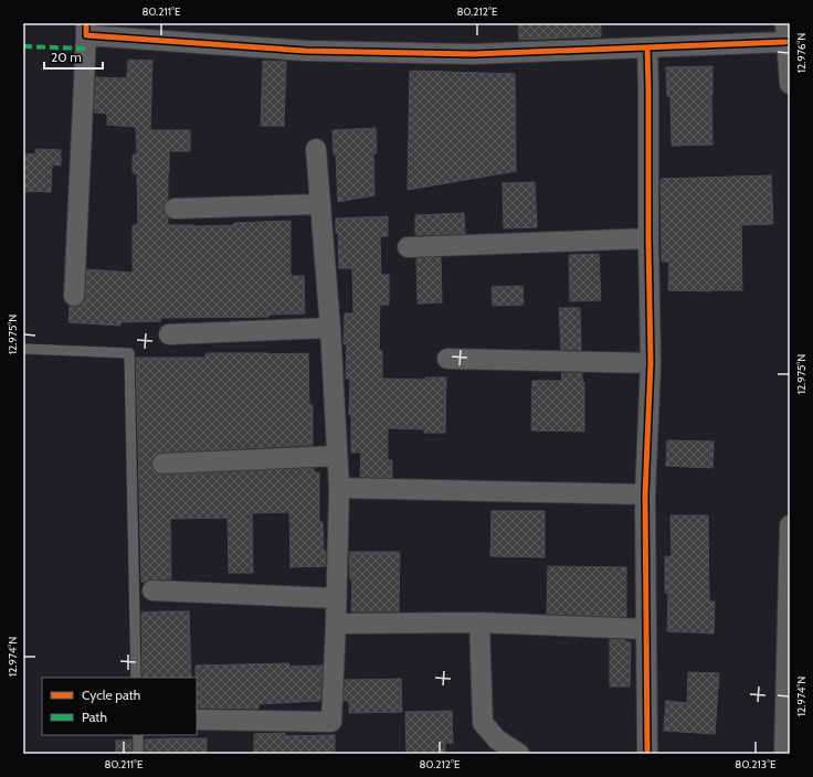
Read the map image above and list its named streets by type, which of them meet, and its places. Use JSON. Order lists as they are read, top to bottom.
{
  "legend": ["Cycle path", "Path"],
  "scale_bar": "20 m",
  "coordinates": [
    "80.211°E",
    "80.212°E",
    "12.976°N",
    "12.975°N",
    "12.974°N",
    "80.213°E"
  ]
}
